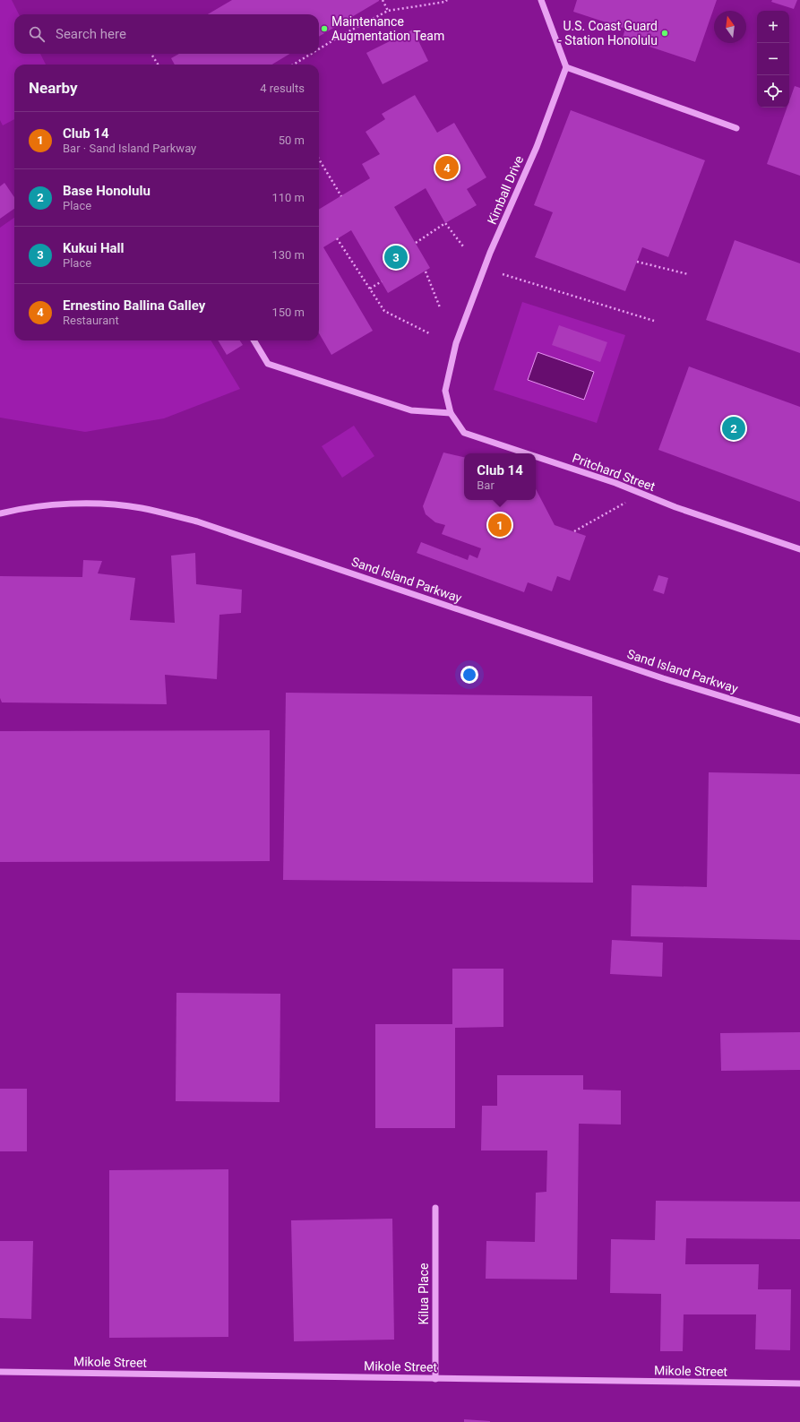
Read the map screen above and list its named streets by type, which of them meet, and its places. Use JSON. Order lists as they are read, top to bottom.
{
  "streets": {
    "street": [
      "Kimball Drive",
      "Pritchard Street",
      "Sand Island Parkway",
      "Kilua Place",
      "Mikole Street"
    ]
  },
  "crossings": [
    ["Kimball Drive", "Pritchard Street"],
    ["Kilua Place", "Mikole Street"]
  ],
  "places": ["Maintenance Augmentation Team", "U.S. Coast Guard - Station Honolulu"],
  "north": "top",
  "page": {
    "map_buttons": ["+", "−"],
    "search": "Search here",
    "heading": ["Nearby", "4 results"],
    "list": [
      {
        "mark": "1",
        "name": "Club 14",
        "note": "Bar · Sand Island Parkway",
        "value": "50 m"
      },
      {
        "mark": "2",
        "name": "Base Honolulu",
        "note": "Place",
        "value": "110 m"
      },
      {
        "mark": "3",
        "name": "Kukui Hall",
        "note": "Place",
        "value": "130 m"
      },
      {
        "mark": "4",
        "name": "Ernestino Ballina Galley",
        "note": "Restaurant",
        "value": "150 m"
      }
    ],
    "pins": [
      "4",
      "3",
      "2",
      "1"
    ],
    "popup": ["Club 14", "Bar"]
  }
}
